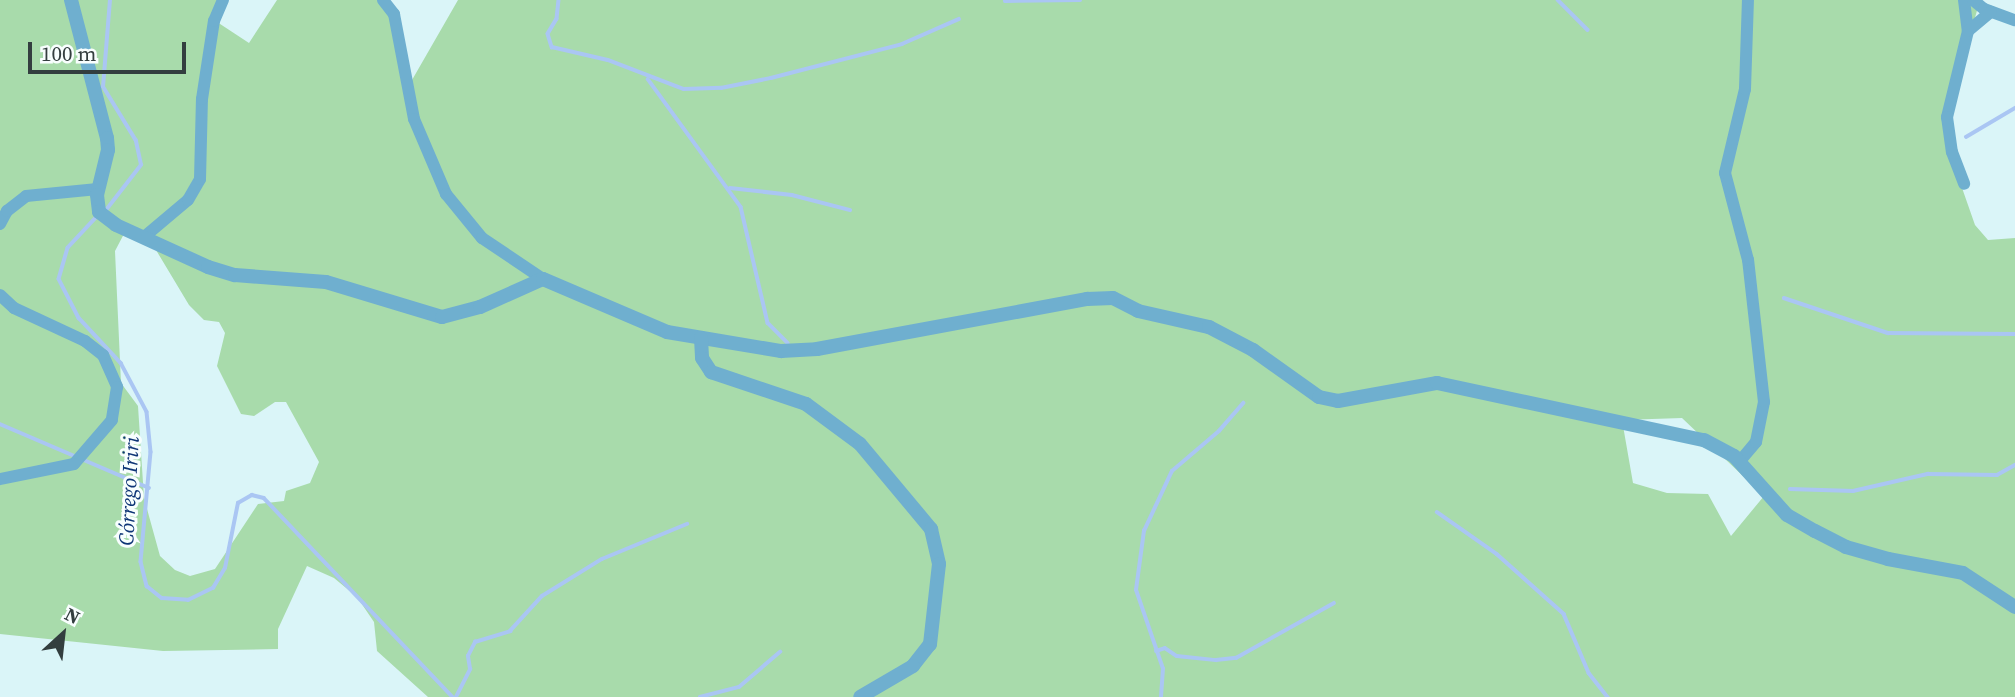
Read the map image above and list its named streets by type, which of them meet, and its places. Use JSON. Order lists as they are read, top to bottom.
{
  "water": ["Córrego Iriri"],
  "scale_bar": "100 m",
  "north": "top right"
}
